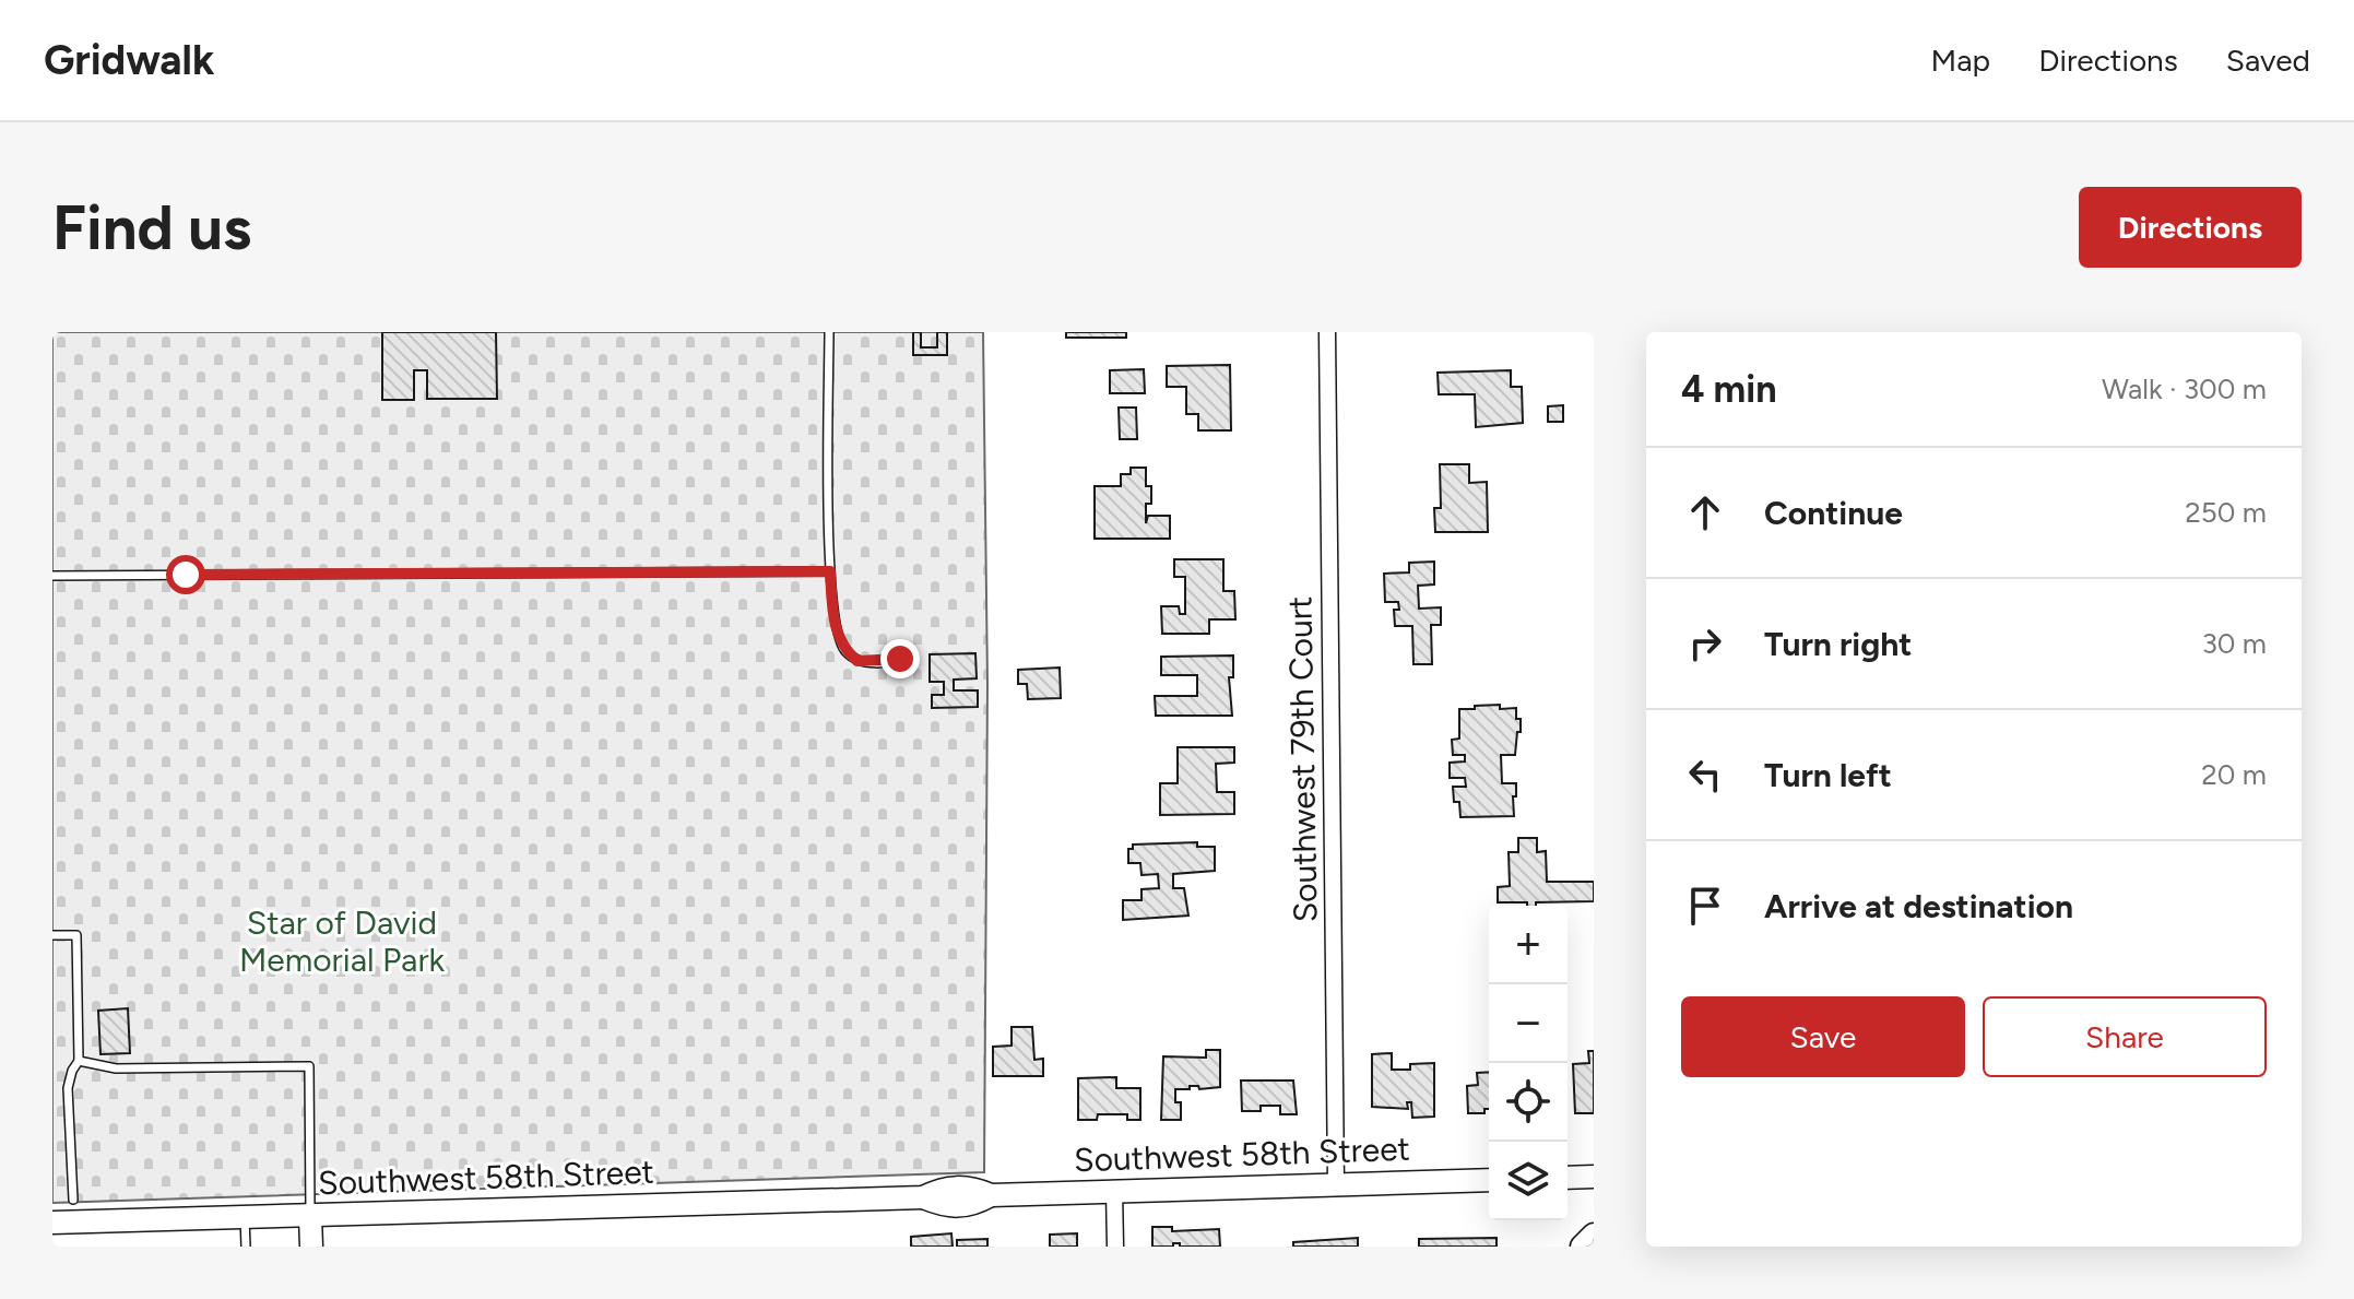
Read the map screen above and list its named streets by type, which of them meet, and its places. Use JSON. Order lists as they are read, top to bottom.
{
  "streets": {
    "street": ["Southwest 79th Court", "Southwest 58th Street"]
  },
  "crossings": [
    ["Southwest 79th Court", "Southwest 58th Street"]
  ],
  "parks": ["Star of David Memorial Park"],
  "page": {
    "header": "Gridwalk",
    "nav": ["Map", "Directions", "Saved"],
    "buttons": [
      "Directions",
      ["Save", "Share"]
    ],
    "title": "Find us",
    "heading": ["4 min", "Walk · 300 m"],
    "list": [
      ["Continue", "250 m"],
      ["Turn right", "30 m"],
      ["Turn left", "20 m"],
      "Arrive at destination"
    ],
    "map_buttons": ["+", "−"]
  }
}
